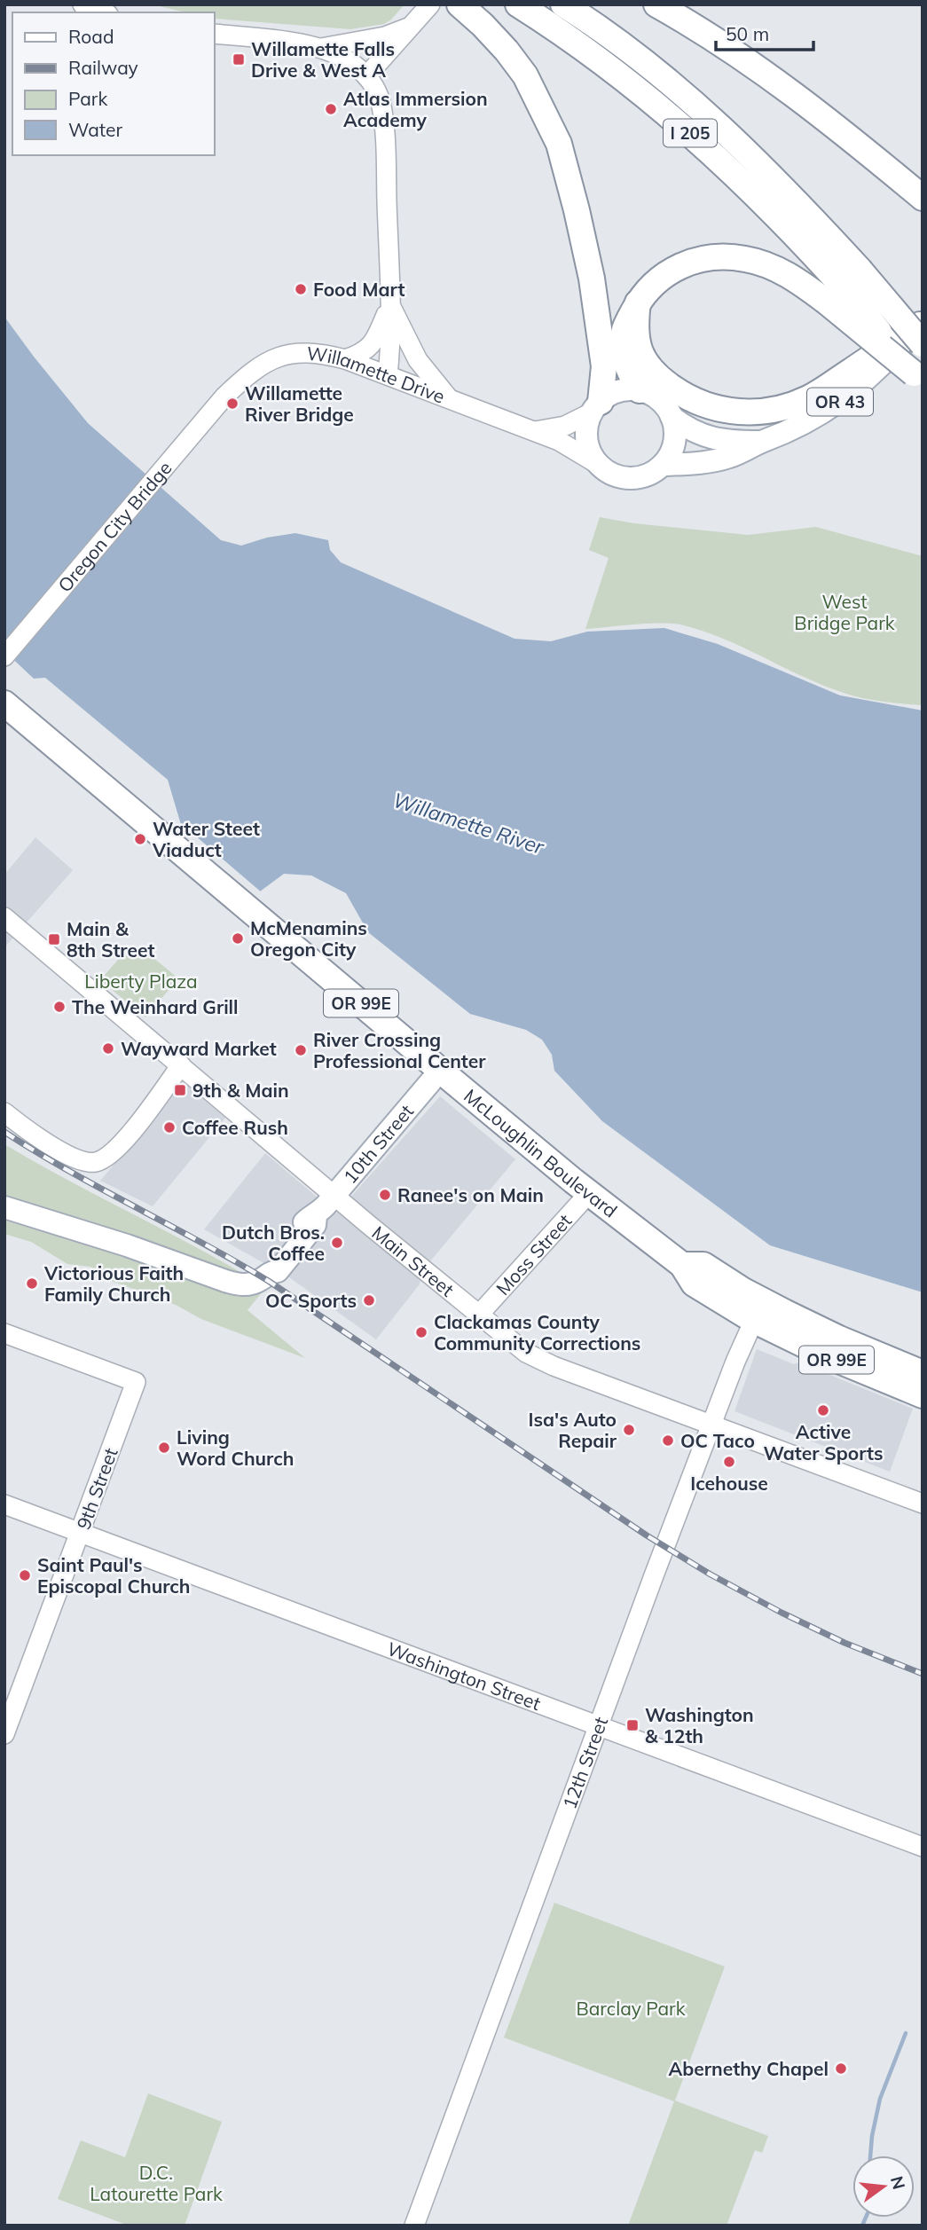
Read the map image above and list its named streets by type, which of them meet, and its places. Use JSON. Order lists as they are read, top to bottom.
{
  "streets": {
    "highway": ["I 205", "OR 99E", "McLoughlin Boulevard"],
    "main road": [
      "Willamette Drive",
      "OR 43",
      "Oregon City Bridge",
      "10th Street",
      "Moss Street",
      "Main Street",
      "9th Street",
      "Washington Street",
      "12th Street"
    ]
  },
  "crossings": [
    ["I 205", "OR 43"],
    ["Willamette Drive", "OR 43"],
    ["Willamette Drive", "Oregon City Bridge"],
    ["10th Street", "McLoughlin Boulevard"],
    ["10th Street", "Main Street"],
    ["McLoughlin Boulevard", "Moss Street"],
    ["McLoughlin Boulevard", "12th Street"],
    ["Moss Street", "Main Street"],
    ["Main Street", "12th Street"],
    ["9th Street", "Washington Street"],
    ["Washington Street", "12th Street"]
  ],
  "water": ["Willamette River"],
  "parks": [
    "West Bridge Park",
    "Liberty Plaza",
    "Barclay Park",
    "D.C. Latourette Park"
  ],
  "places": {
    "transit": [
      "Willamette Falls Drive & West A",
      "Main & 8th Street",
      "9th & Main",
      "Washington & 12th"
    ],
    "other": [
      "Atlas Immersion Academy",
      "Food Mart",
      "Willamette River Bridge",
      "Water Steet Viaduct",
      "McMenamins Oregon City",
      "The Weinhard Grill",
      "Wayward Market",
      "River Crossing Professional Center",
      "Coffee Rush",
      "Ranee's on Main",
      "Dutch Bros. Coffee",
      "Victorious Faith Family Church",
      "OC Sports",
      "Clackamas County Community Corrections",
      "Active Water Sports",
      "Isa's Auto Repair",
      "OC Taco",
      "Living Word Church",
      "Icehouse",
      "Saint Paul's Episcopal Church",
      "Abernethy Chapel"
    ]
  },
  "legend": [
    "Road",
    "Railway",
    "Park",
    "Water"
  ],
  "scale_bar": "50 m",
  "north": "right"
}
